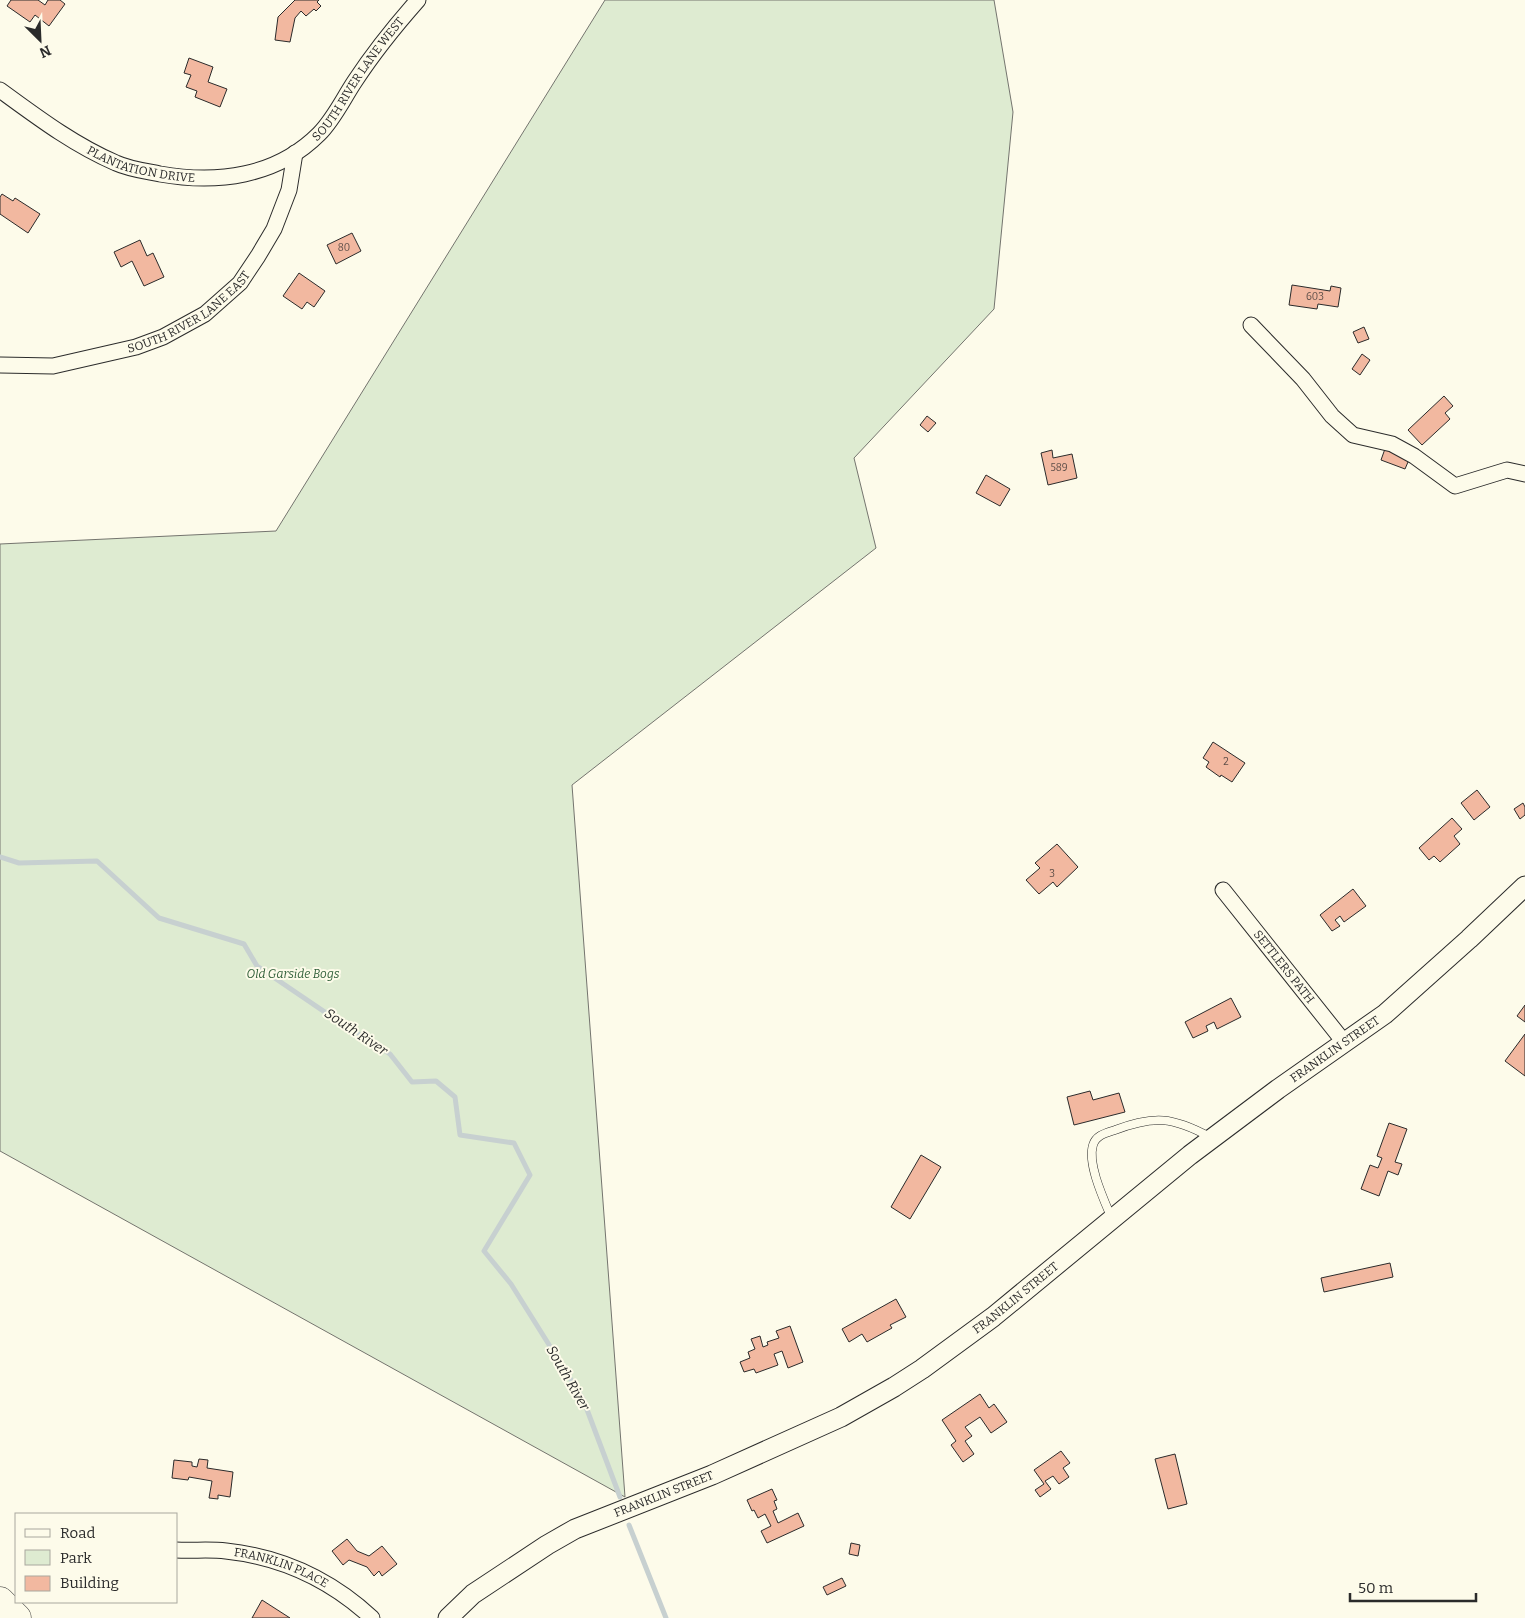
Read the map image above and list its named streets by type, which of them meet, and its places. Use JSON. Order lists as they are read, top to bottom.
{
  "streets": {
    "street": [
      "SOUTH RIVER LANE WEST",
      "PLANTATION DRIVE",
      "SOUTH RIVER LANE EAST",
      "SETTLERS PATH",
      "FRANKLIN STREET",
      "FRANKLIN PLACE"
    ]
  },
  "crossings": [
    ["SOUTH RIVER LANE WEST", "PLANTATION DRIVE"],
    ["SOUTH RIVER LANE WEST", "SOUTH RIVER LANE EAST"],
    ["PLANTATION DRIVE", "SOUTH RIVER LANE EAST"],
    ["SETTLERS PATH", "FRANKLIN STREET"]
  ],
  "water": ["South River"],
  "parks": ["Old Garside Bogs"],
  "house_numbers": [
    "80",
    "603",
    "589",
    "2",
    "3"
  ],
  "legend": ["Road", "Park", "Building"],
  "scale_bar": "50 m",
  "north": "bottom right"
}
